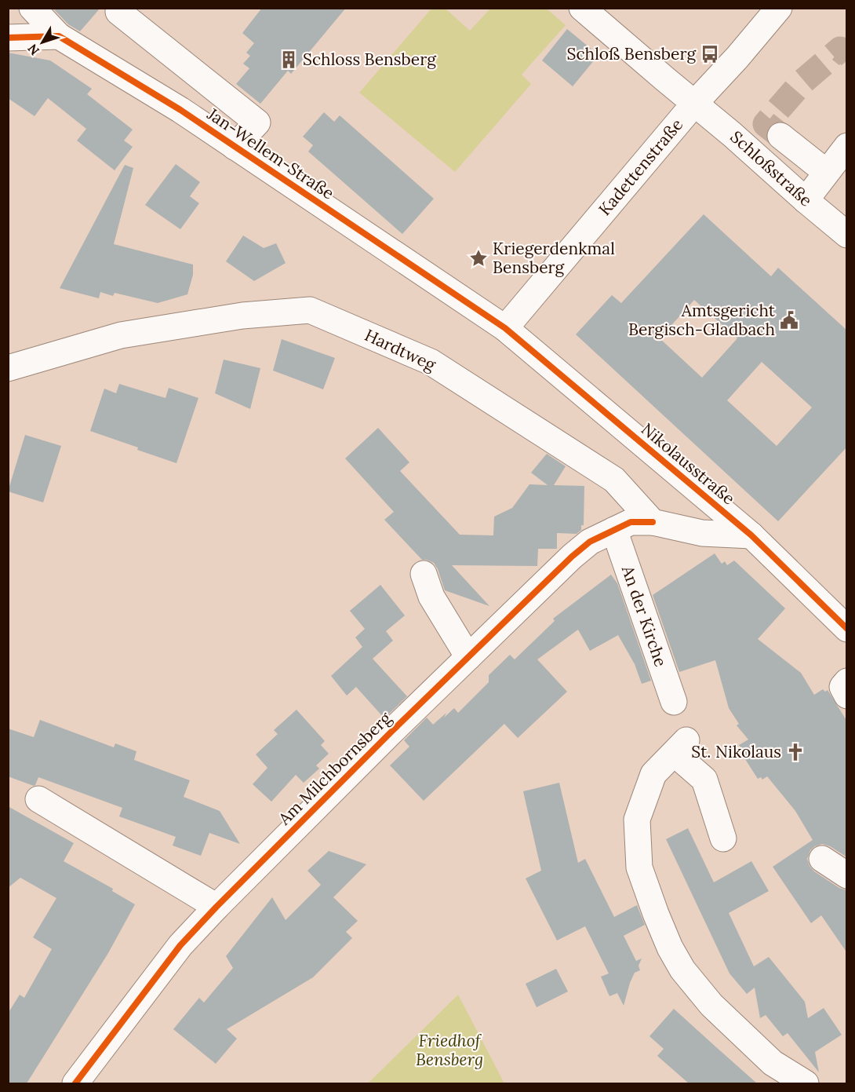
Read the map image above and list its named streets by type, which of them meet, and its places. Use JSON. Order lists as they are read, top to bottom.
{
  "streets": {
    "street": [
      "Jan-Wellem-Straße",
      "Kadettenstraße",
      "Schloßstraße",
      "Hardtweg",
      "Nikolausstraße",
      "An der Kirche",
      "Am Milchbornsberg"
    ]
  },
  "crossings": [
    ["Jan-Wellem-Straße", "Kadettenstraße"],
    ["Jan-Wellem-Straße", "Nikolausstraße"],
    ["Kadettenstraße", "Schloßstraße"],
    ["Kadettenstraße", "Nikolausstraße"],
    ["Hardtweg", "Am Milchbornsberg"],
    ["An der Kirche", "Am Milchbornsberg"]
  ],
  "parks": ["Friedhof Bensberg"],
  "places": {
    "bus stop": ["Schloß Bensberg"],
    "building": ["Schloss Bensberg"],
    "place": ["Kriegerdenkmal Bensberg"],
    "public building": ["Amtsgericht Bergisch-Gladbach"],
    "church": ["St. Nikolaus"]
  },
  "north": "bottom left"
}
